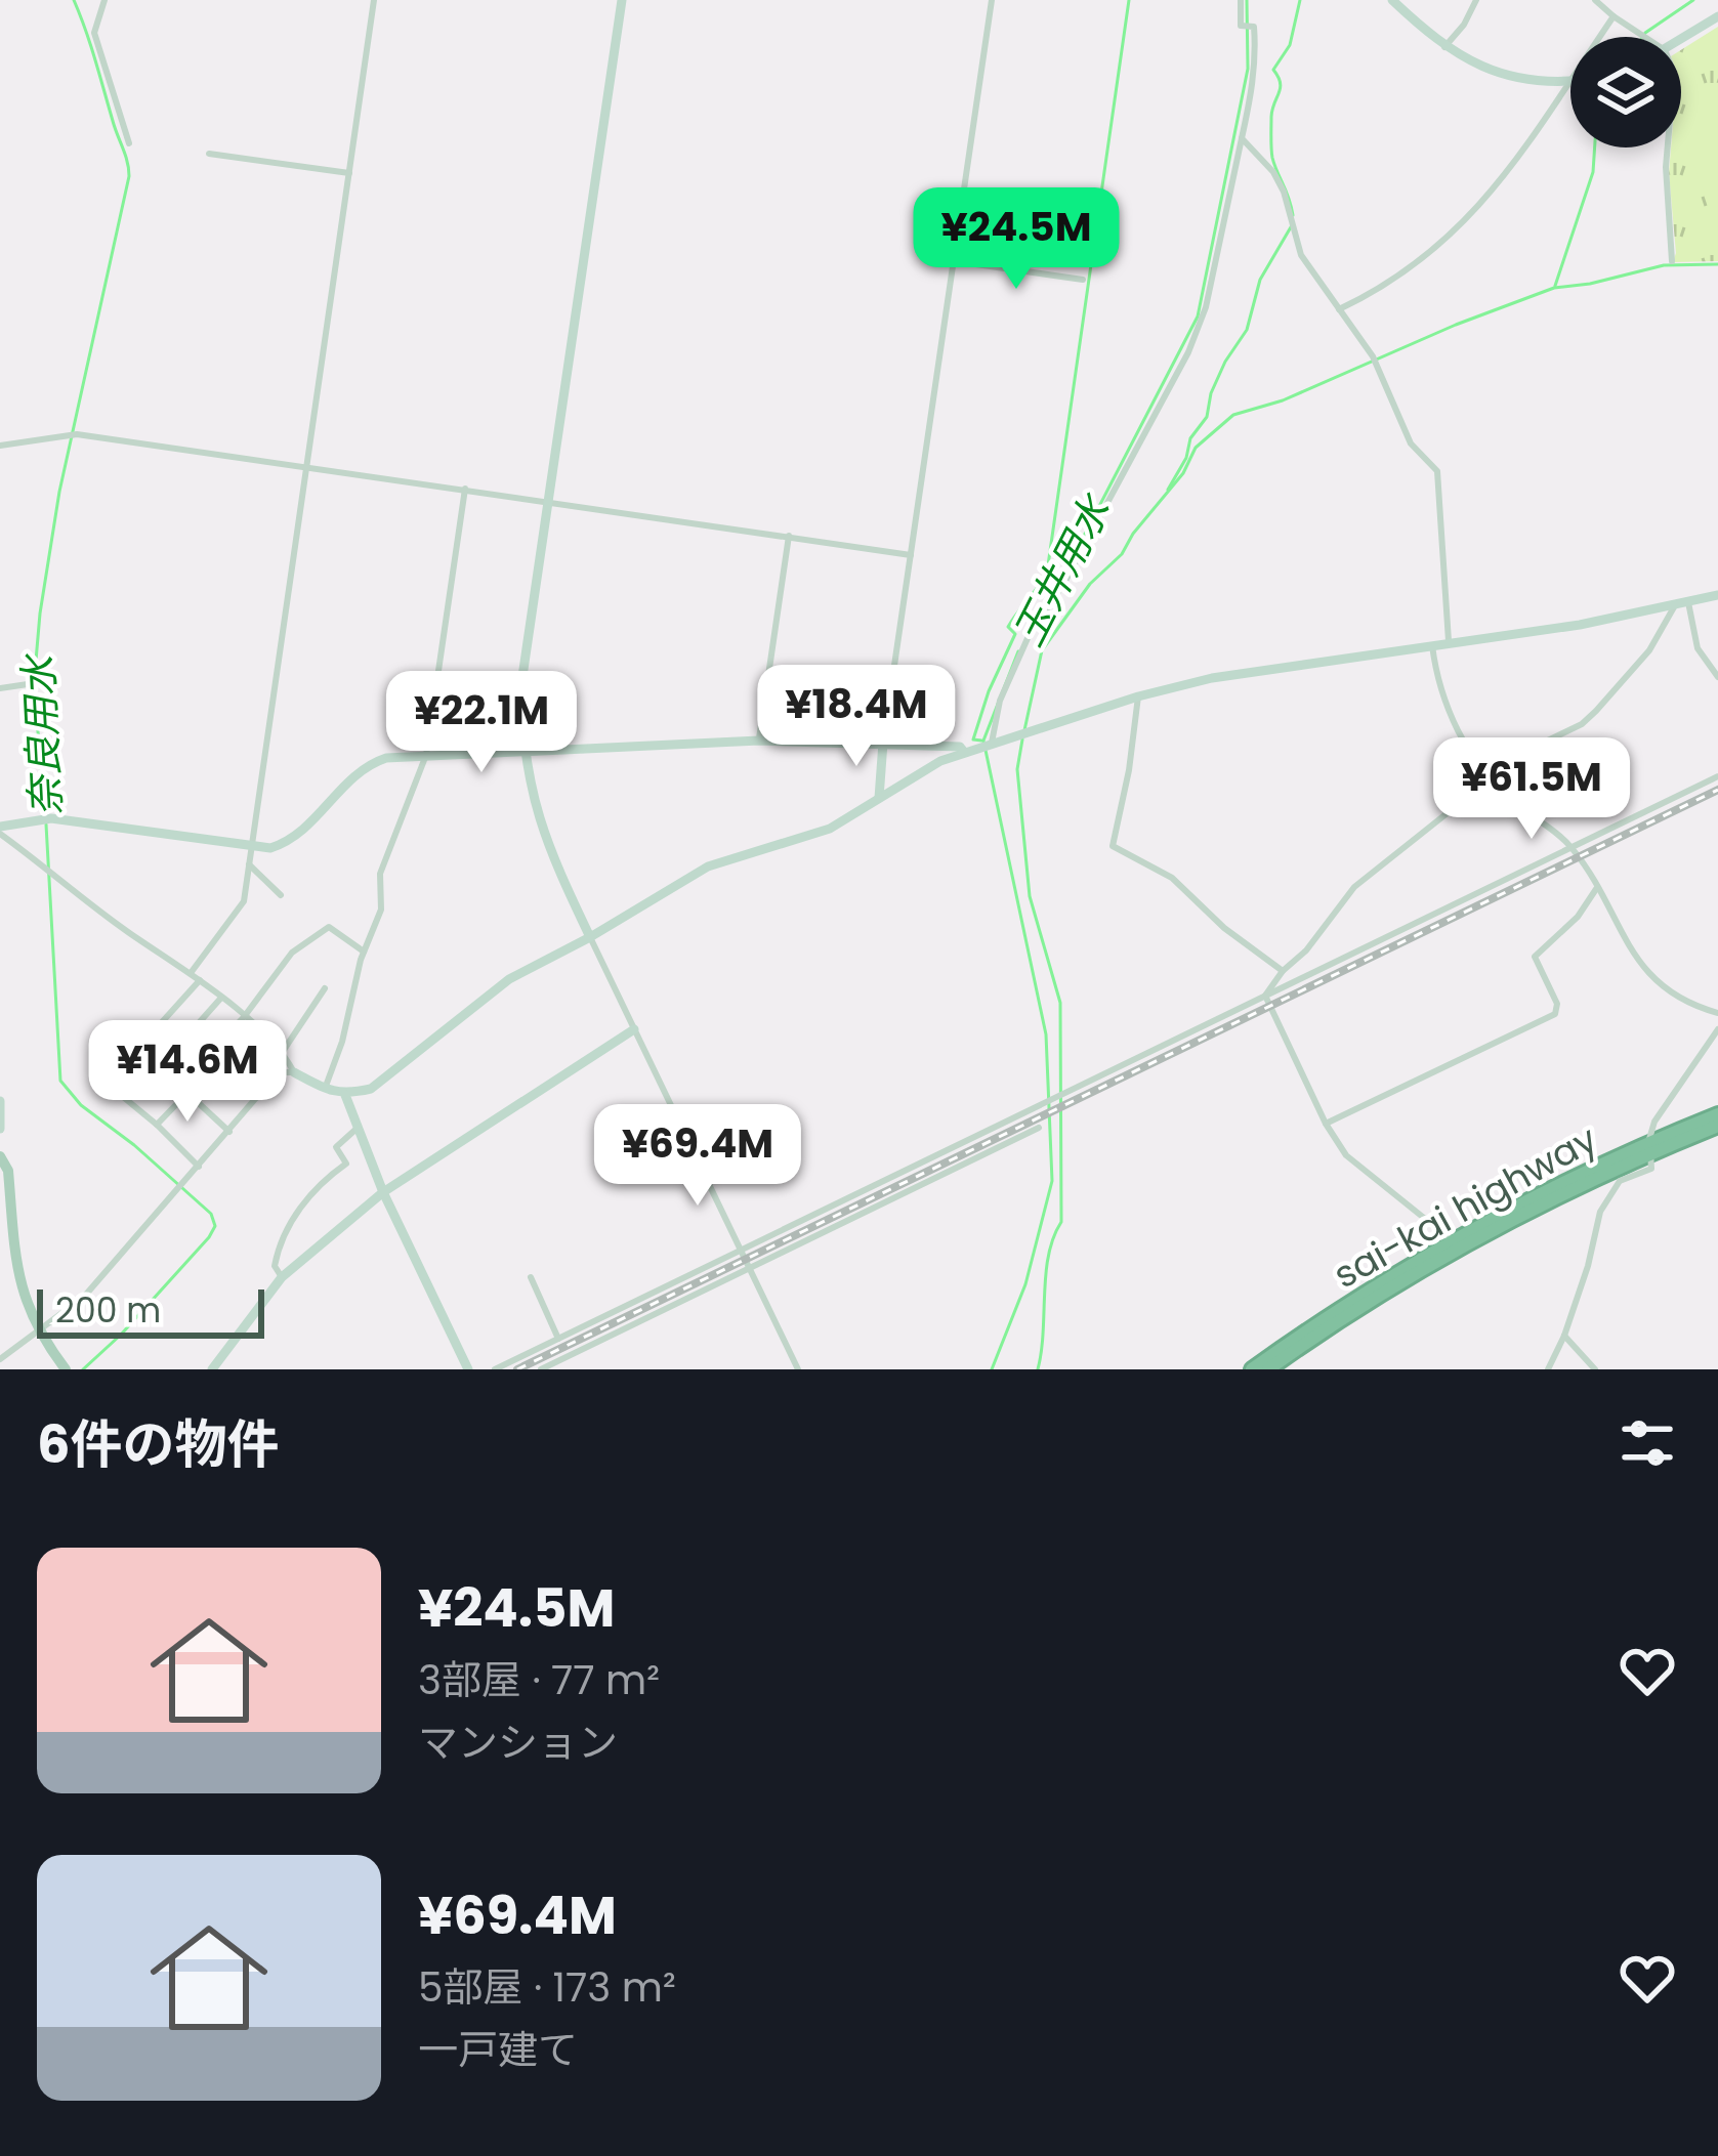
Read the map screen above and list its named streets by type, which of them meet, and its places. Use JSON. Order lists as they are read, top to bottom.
{
  "streets": {
    "highway": ["sai-kai highway"]
  },
  "water": ["玉井用水", "奈良用水"],
  "scale_bar": "200 m",
  "page": {
    "price": [
      "¥24.5M",
      "¥18.4M",
      "¥22.1M",
      "¥61.5M",
      "¥14.6M",
      "¥69.4M"
    ],
    "scale": "200 m",
    "heading": "6件の物件",
    "list": [
      {
        "name": "¥24.5M",
        "note": "3部屋 · 77 m² · マンション"
      },
      {
        "name": "¥69.4M",
        "note": "5部屋 · 173 m² · 一戸建て"
      }
    ]
  }
}
